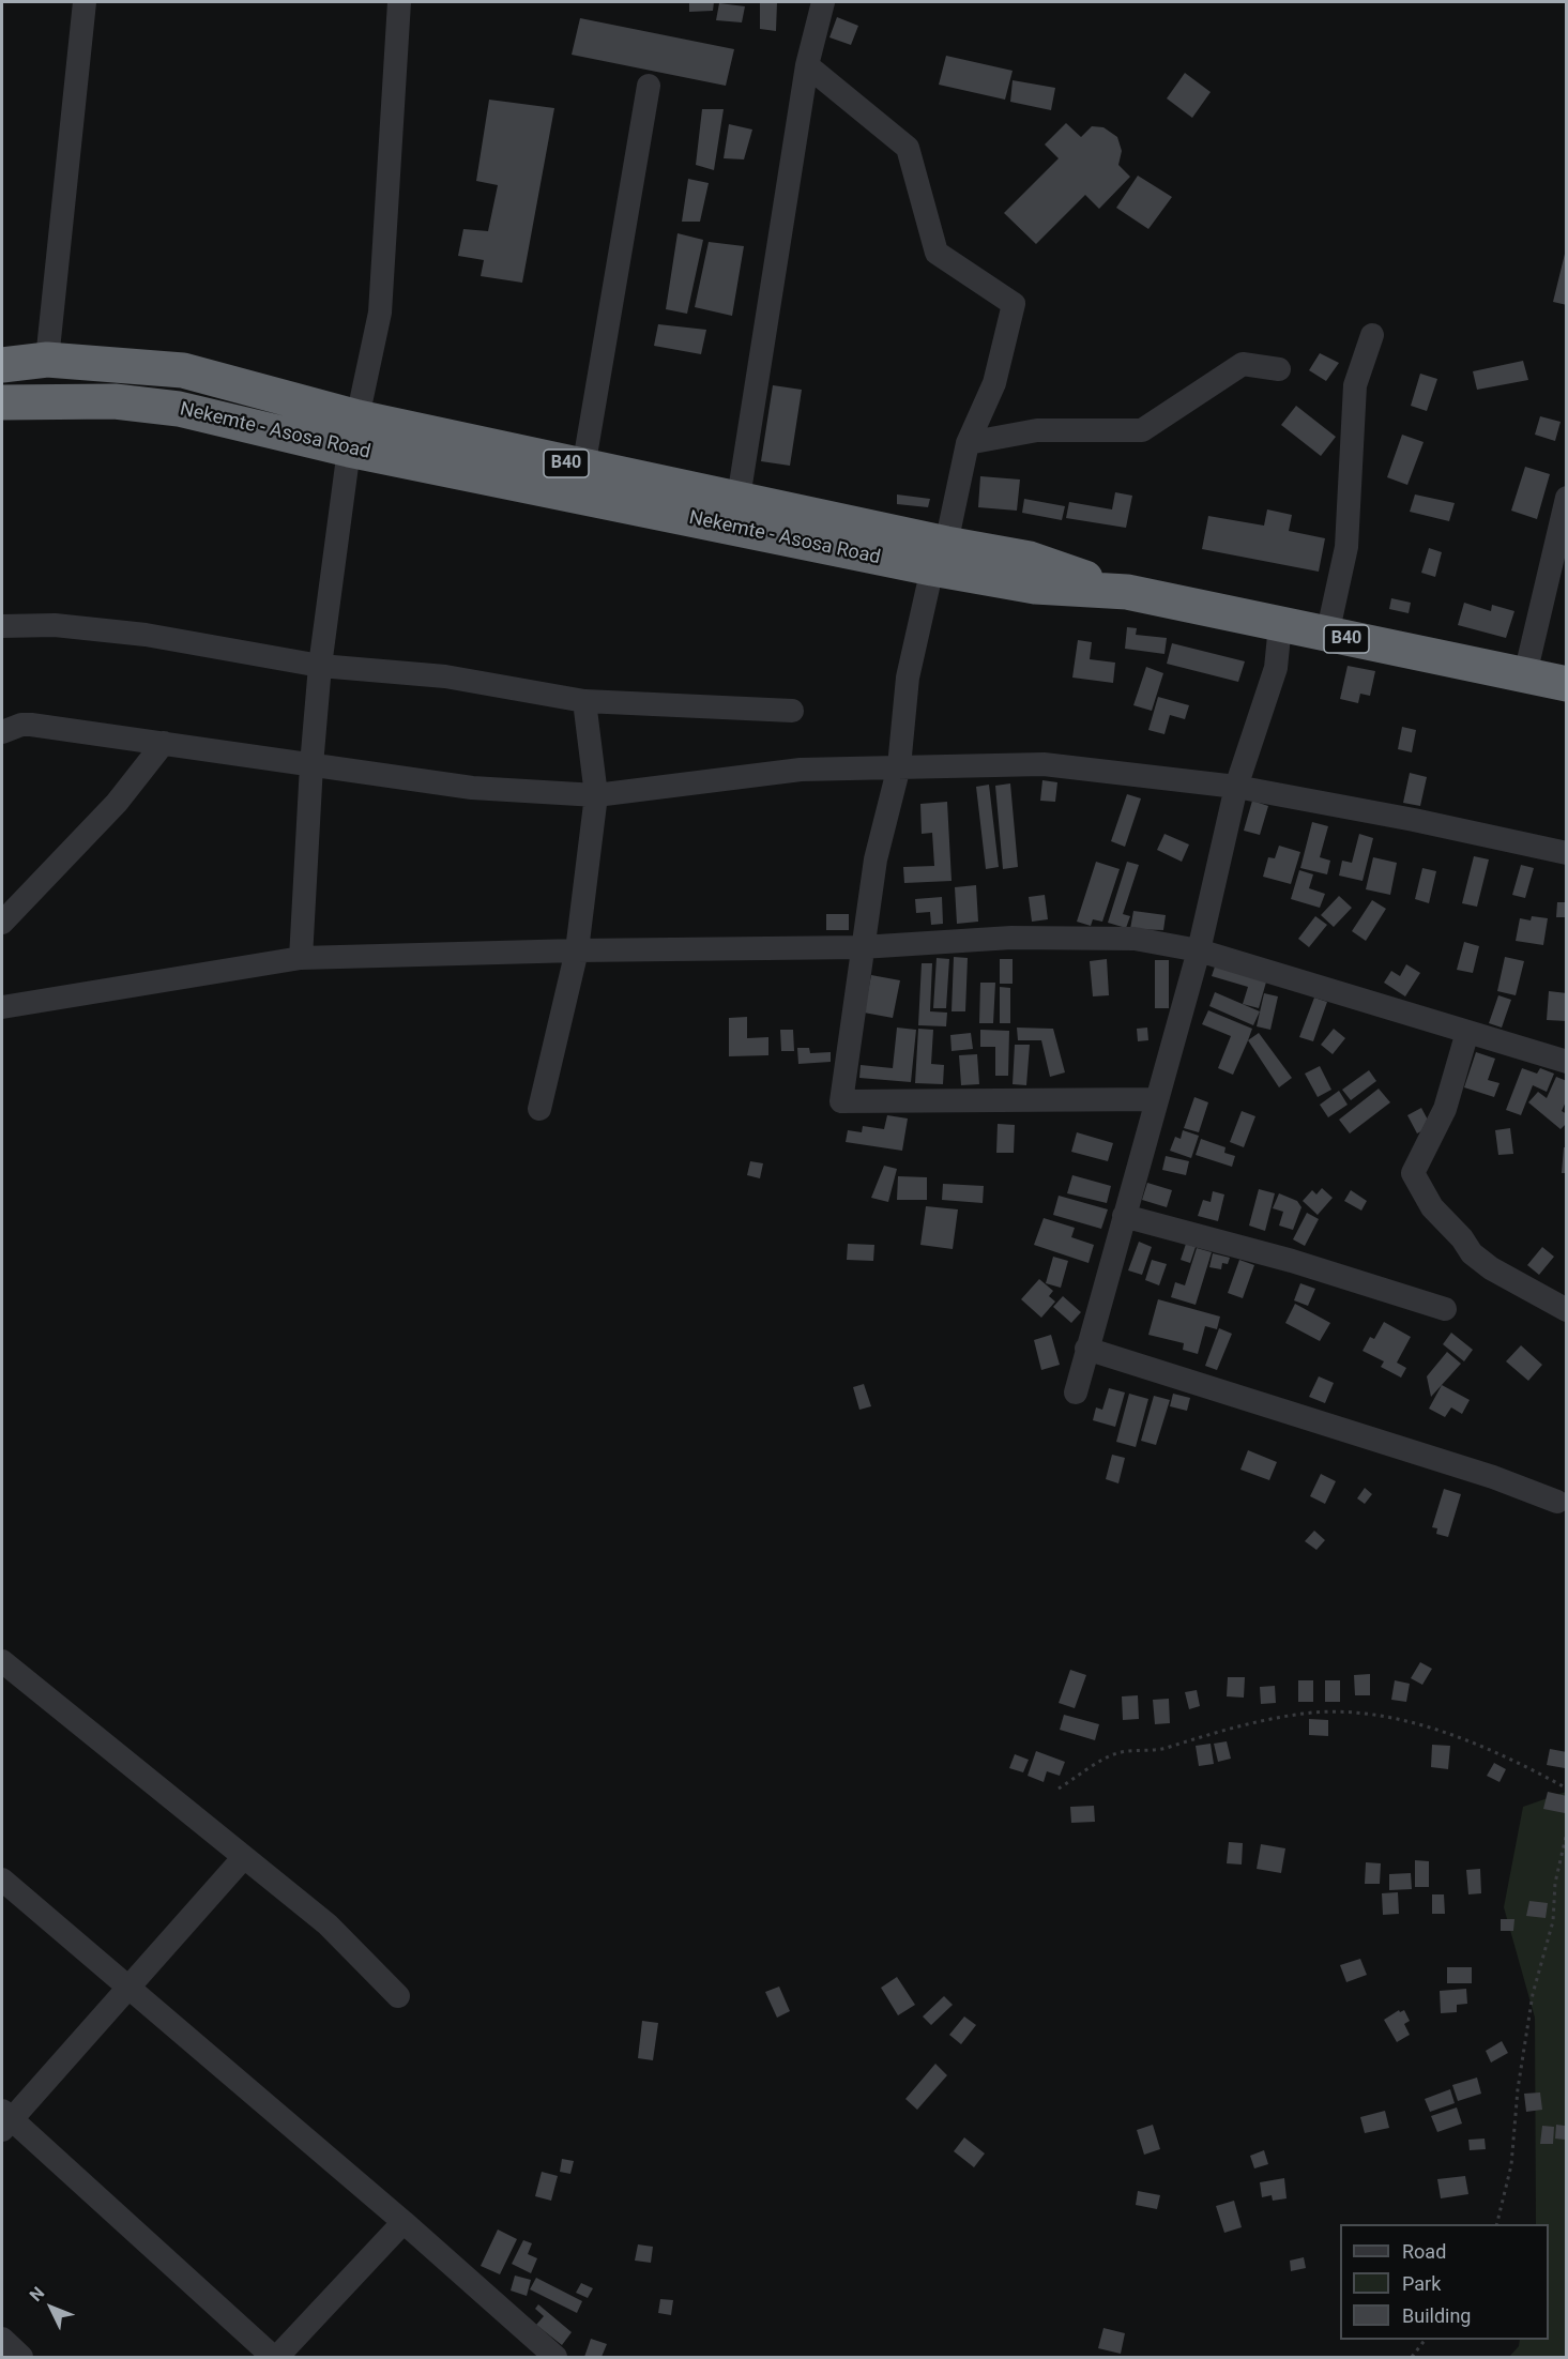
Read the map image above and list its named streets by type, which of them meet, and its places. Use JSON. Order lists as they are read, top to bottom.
{
  "streets": {
    "highway": ["Nekemte - Asosa Road", "B40"]
  },
  "crossings": [
    ["Nekemte - Asosa Road", "B40"]
  ],
  "legend": ["Road", "Park", "Building"],
  "north": "top left"
}
